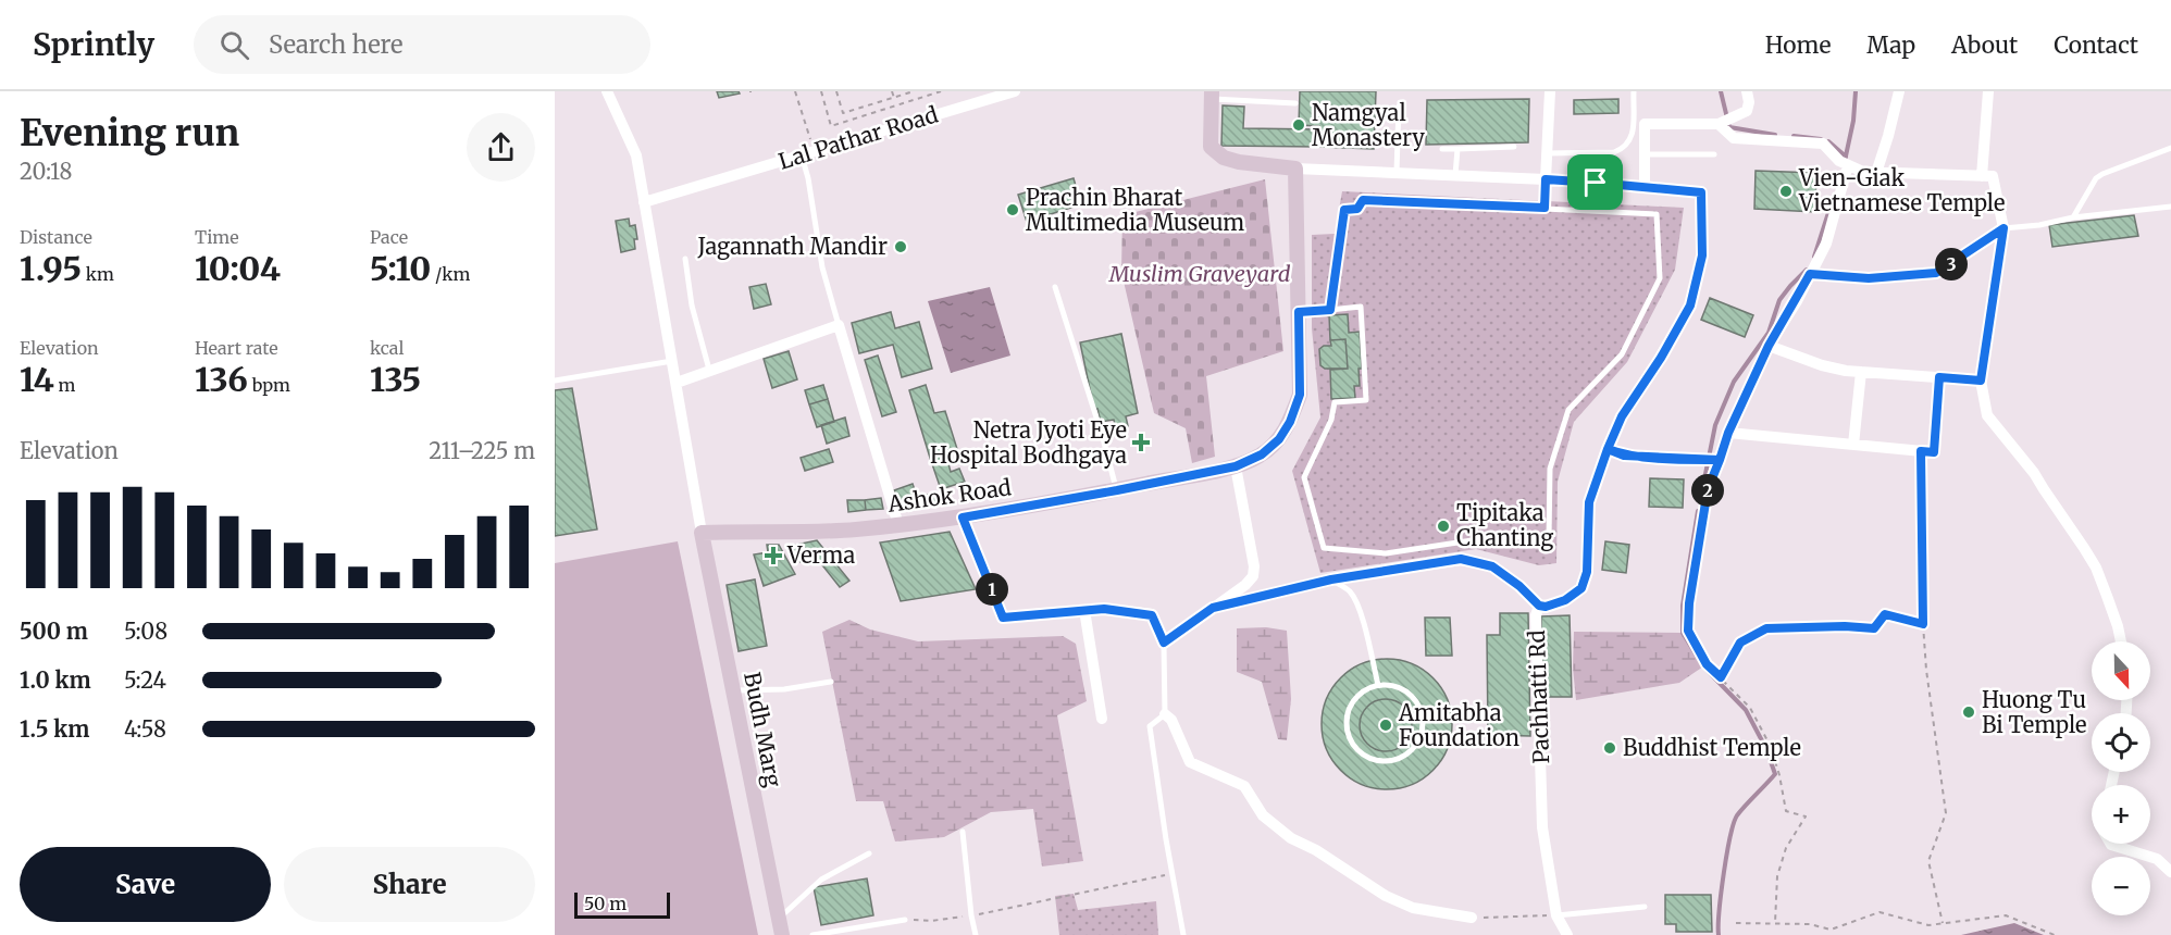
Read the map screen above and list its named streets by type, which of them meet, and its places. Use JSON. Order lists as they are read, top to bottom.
{
  "streets": {
    "street": [
      "Lal Pathar Road",
      "Ashok Road",
      "Pachhatti Rd",
      "Budh Marg"
    ]
  },
  "crossings": [
    ["Ashok Road", "Budh Marg"]
  ],
  "parks": ["Muslim Graveyard"],
  "places": {
    "other": [
      "Namgyal Monastery",
      "Vien-Giak Vietnamese Temple",
      "Prachin Bharat Multimedia Museum",
      "Jagannath Mandir",
      "Tipitaka Chanting",
      "Huong Tu Bi Temple",
      "Amitabha Foundation",
      "Buddhist Temple"
    ],
    "health": ["Netra Jyoti Eye Hospital Bodhgaya", "Verma"]
  },
  "scale_bar": "50 m",
  "north": "bottom",
  "page": {
    "header": "Sprintly",
    "search": "Search here",
    "nav": [
      "Home",
      "Map",
      "About",
      "Contact"
    ],
    "heading": ["Evening run", "20:18"],
    "stats": [
      ["Distance", "1.95 km"],
      ["Time", "10:04"],
      ["Pace", "5:10 /km"],
      ["Elevation", "14 m"],
      ["Heart rate", "136 bpm"],
      ["kcal", "135"]
    ],
    "pins": ["3", "2", "1"],
    "chart": ["Elevation", "211–225 m"],
    "list": [
      {
        "name": "500 m",
        "note": "5:08"
      },
      {
        "name": "1.0 km",
        "note": "5:24"
      },
      {
        "name": "1.5 km",
        "note": "4:58"
      }
    ],
    "map_buttons": ["+", "−"],
    "buttons": ["Save", "Share"],
    "scale": "50 m"
  }
}
